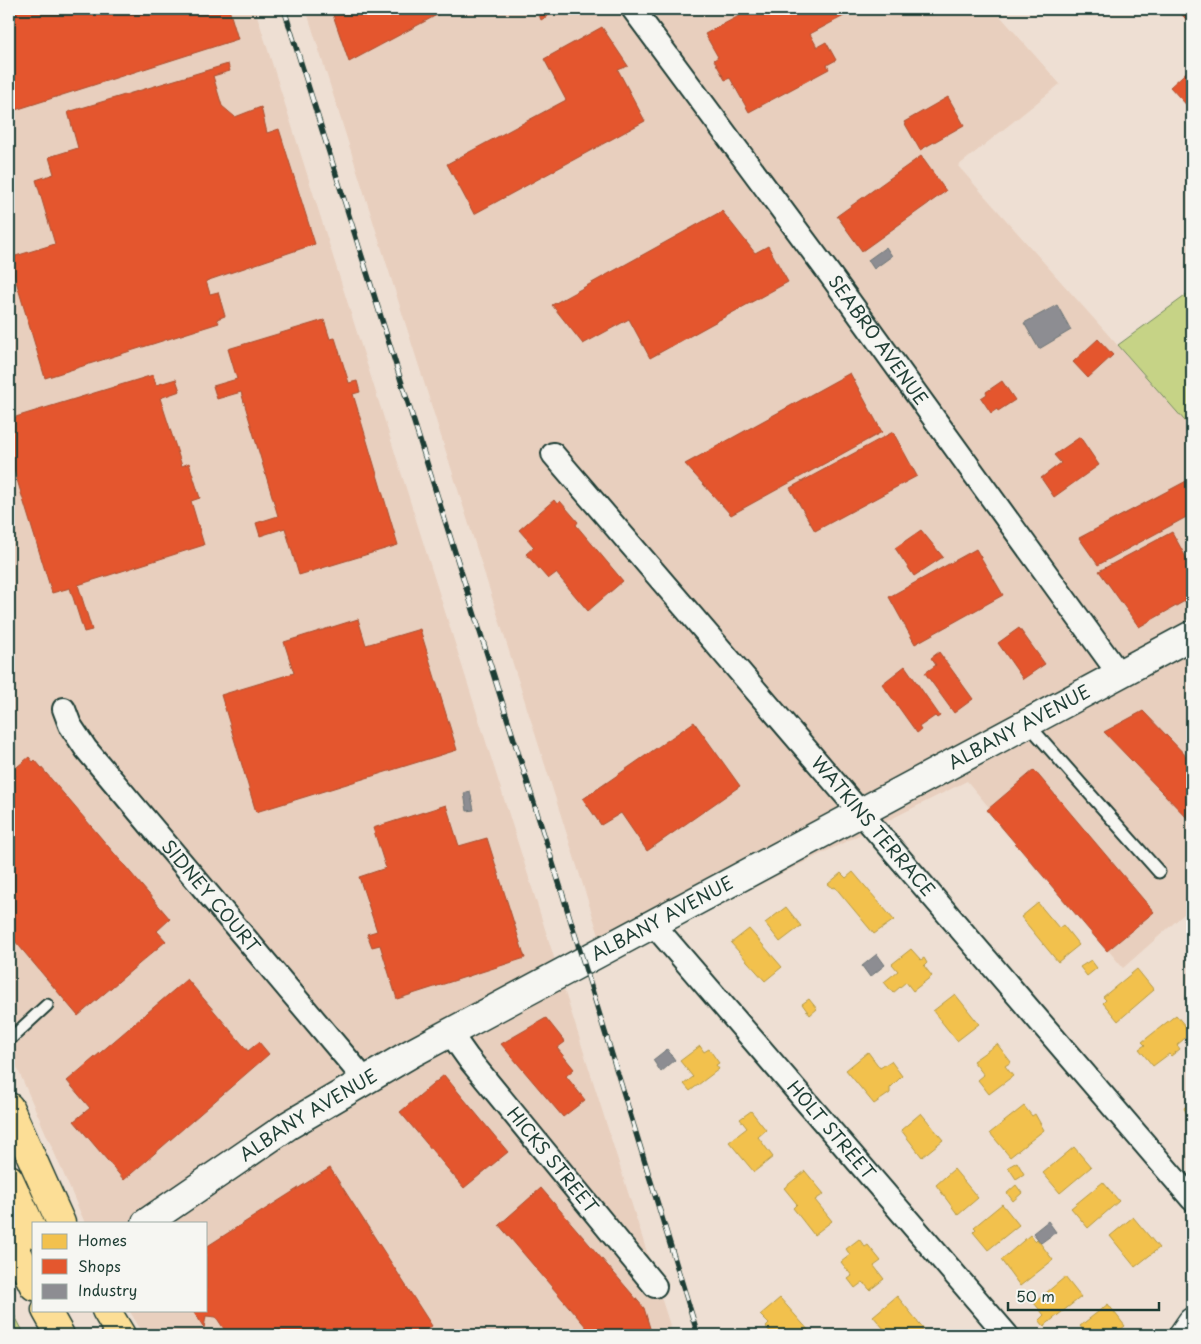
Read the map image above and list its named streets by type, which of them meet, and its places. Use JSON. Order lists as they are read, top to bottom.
{
  "streets": {
    "street": [
      "SEABRO AVENUE",
      "ALBANY AVENUE",
      "WATKINS TERRACE",
      "SIDNEY COURT",
      "HOLT STREET",
      "HICKS STREET"
    ]
  },
  "crossings": [
    ["SEABRO AVENUE", "ALBANY AVENUE"],
    ["ALBANY AVENUE", "WATKINS TERRACE"],
    ["ALBANY AVENUE", "SIDNEY COURT"],
    ["ALBANY AVENUE", "HOLT STREET"],
    ["ALBANY AVENUE", "HICKS STREET"]
  ],
  "legend": ["Homes", "Shops", "Industry"],
  "scale_bar": "50 m"
}
